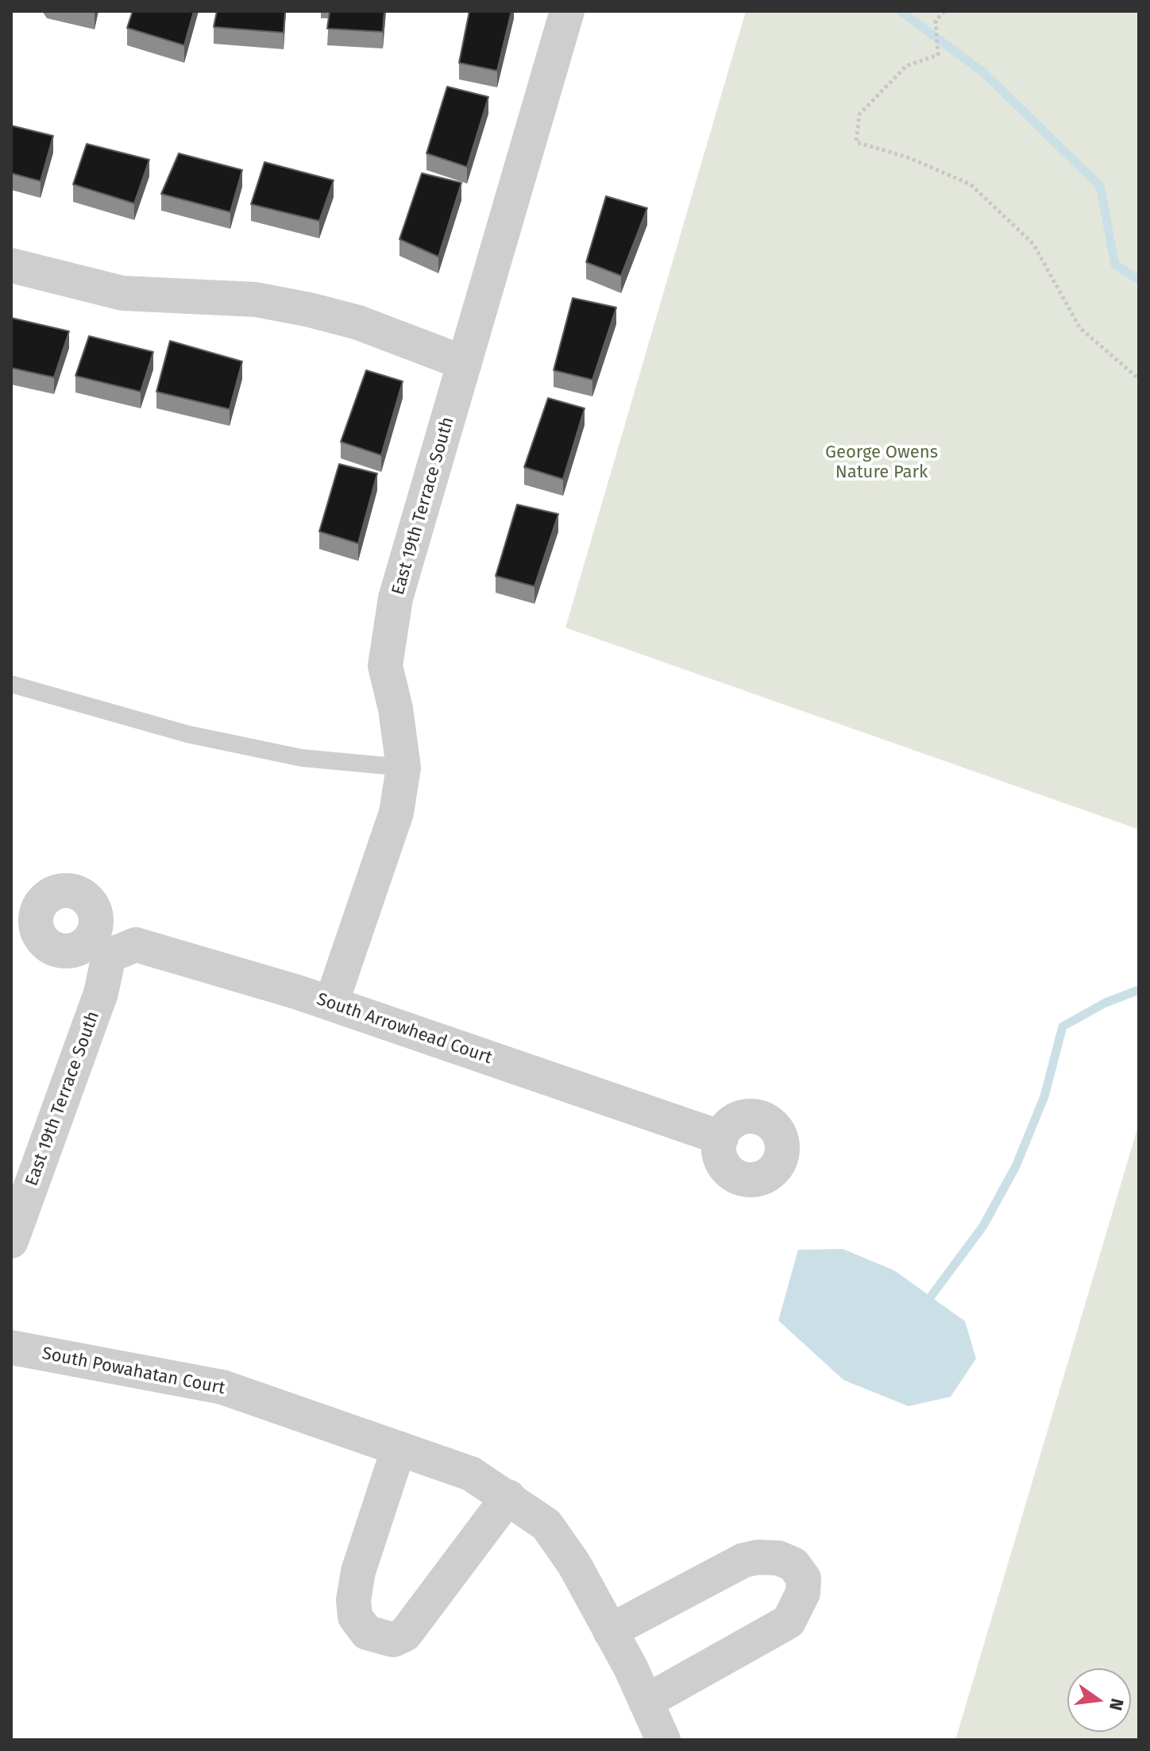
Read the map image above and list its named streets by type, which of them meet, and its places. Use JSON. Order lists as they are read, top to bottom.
{
  "streets": {
    "street": ["East 19th Terrace South", "South Arrowhead Court", "South Powahatan Court"]
  },
  "crossings": [
    ["East 19th Terrace South", "South Arrowhead Court"]
  ],
  "parks": ["George Owens Nature Park"],
  "north": "right"
}
